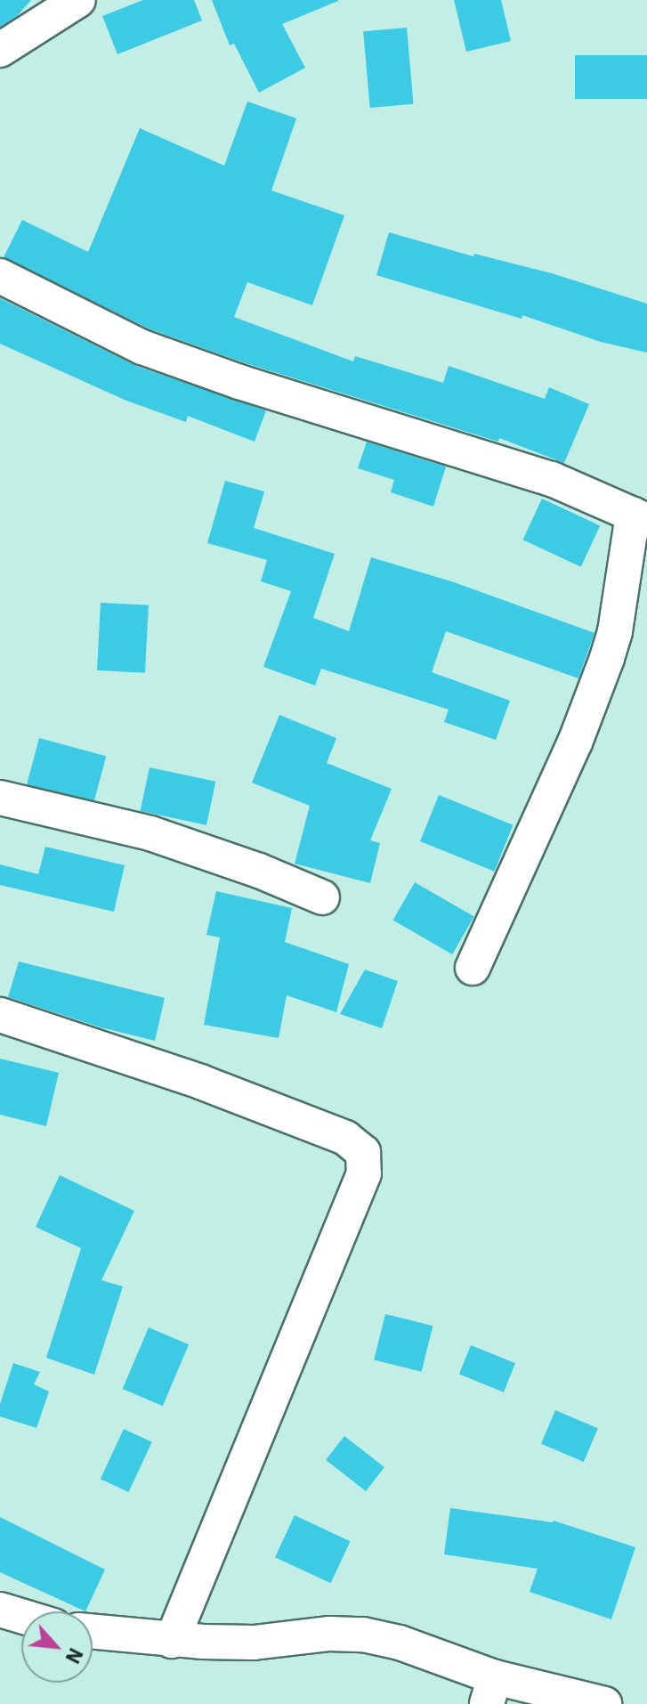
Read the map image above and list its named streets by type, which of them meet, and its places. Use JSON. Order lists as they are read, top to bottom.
{
  "north": "bottom right"
}
